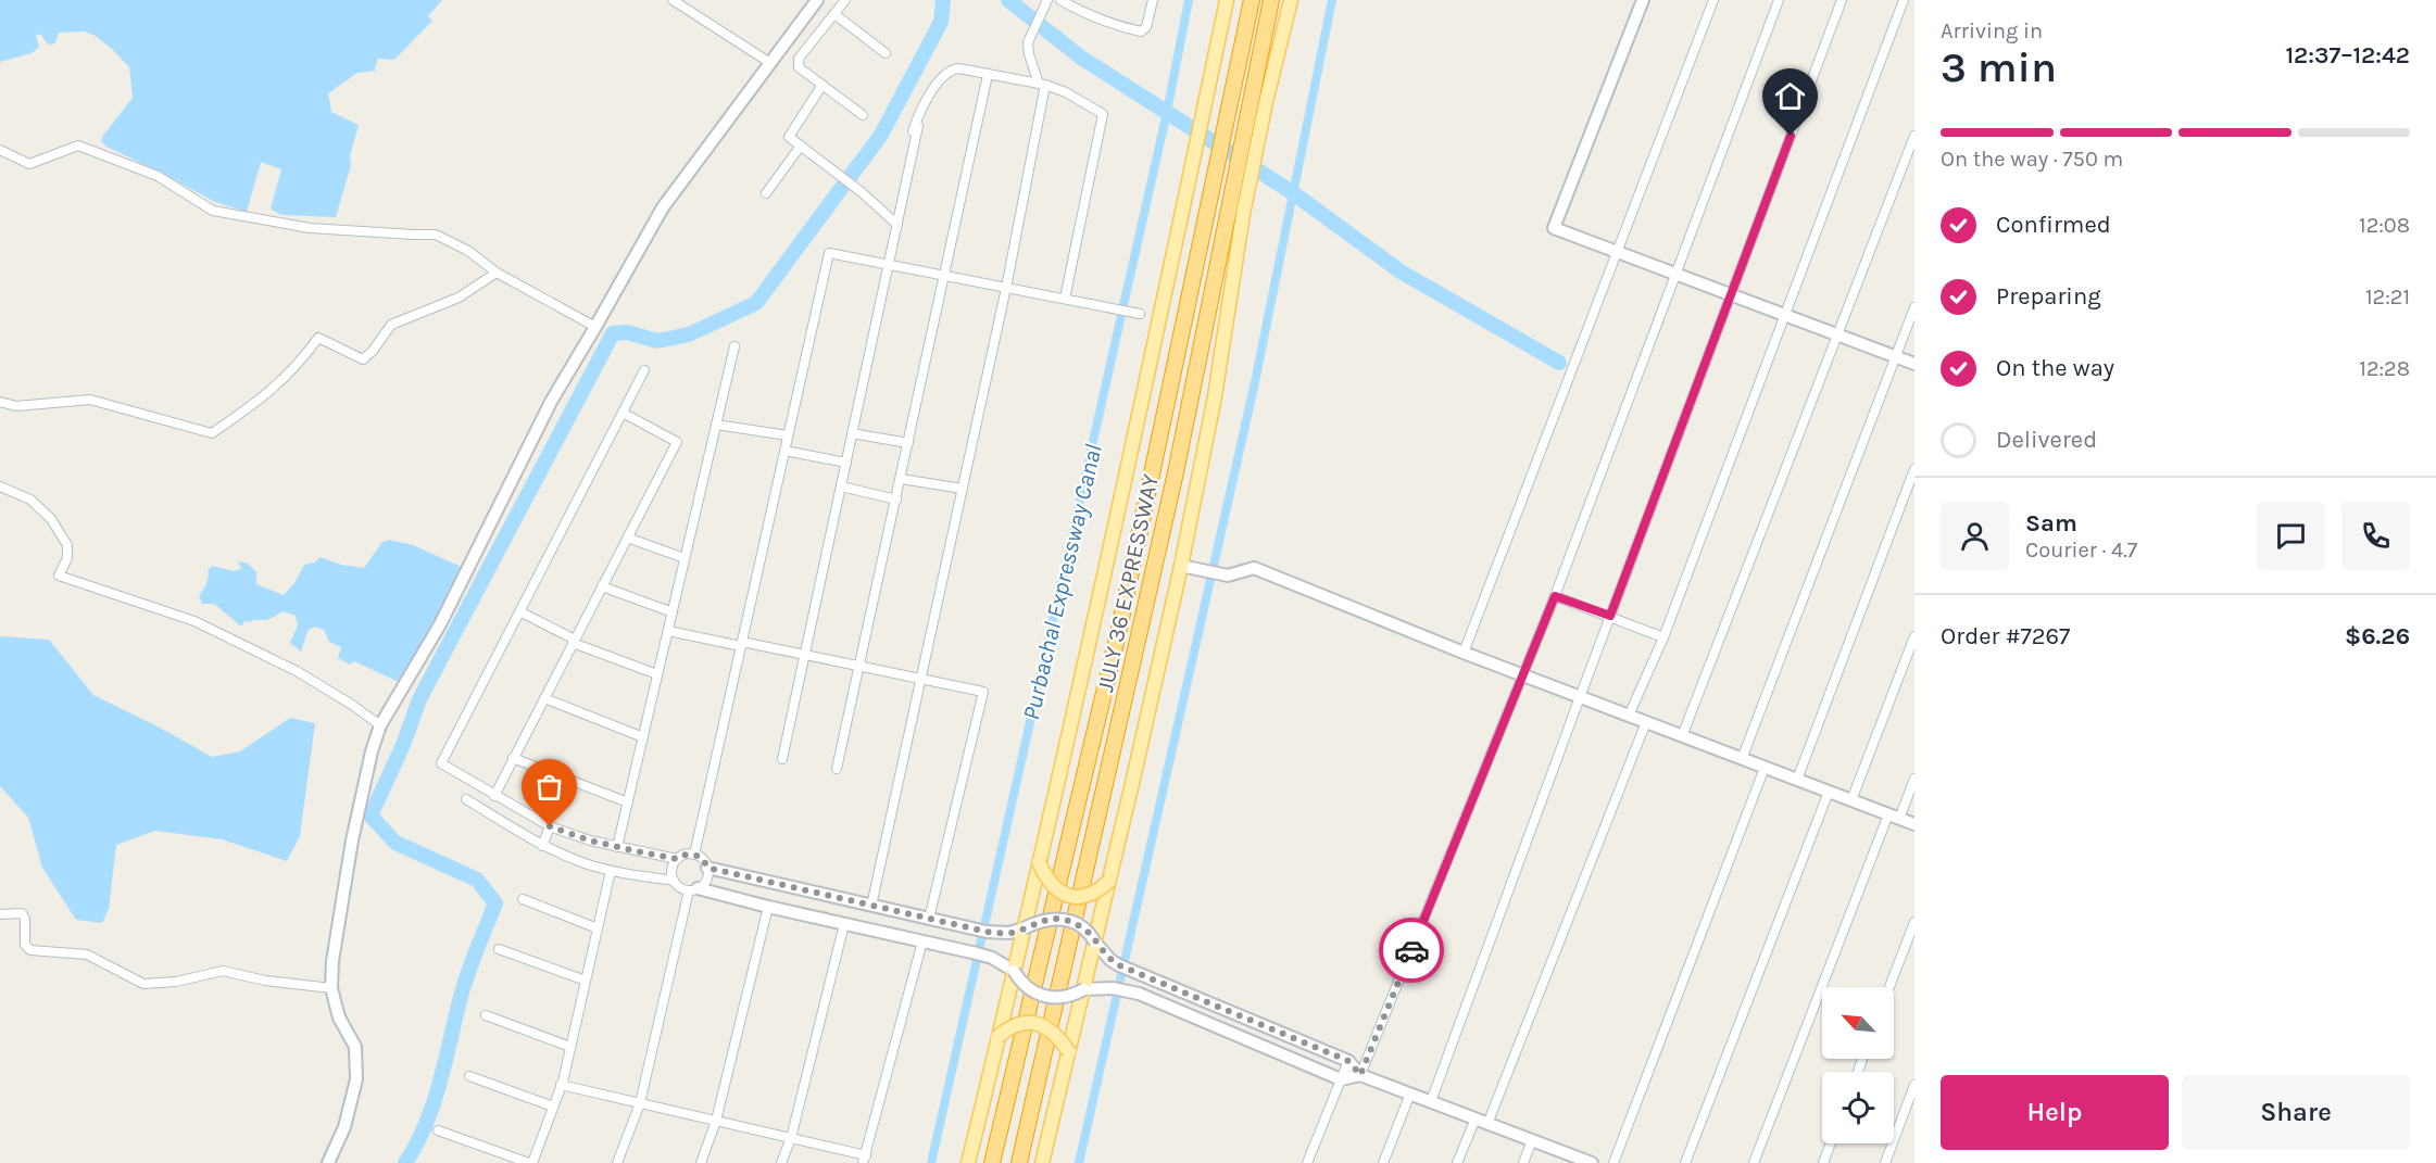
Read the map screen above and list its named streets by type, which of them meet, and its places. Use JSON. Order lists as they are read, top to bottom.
{
  "streets": {
    "highway": ["JULY 36 EXPRESSWAY"]
  },
  "water": ["Purbachal Expressway Canal"],
  "north": "top left",
  "page": {
    "heading": ["3 min", "Arriving in", "12:37–12:42"],
    "panel": [
      "Sam",
      "Courier · 4.7",
      "Order #7267",
      "$6.26"
    ],
    "bar": "On the way · 750 m",
    "list": [
      ["Confirmed", "12:08"],
      ["Preparing", "12:21"],
      ["On the way", "12:28"],
      "Delivered"
    ],
    "buttons": ["Help", "Share"]
  }
}
